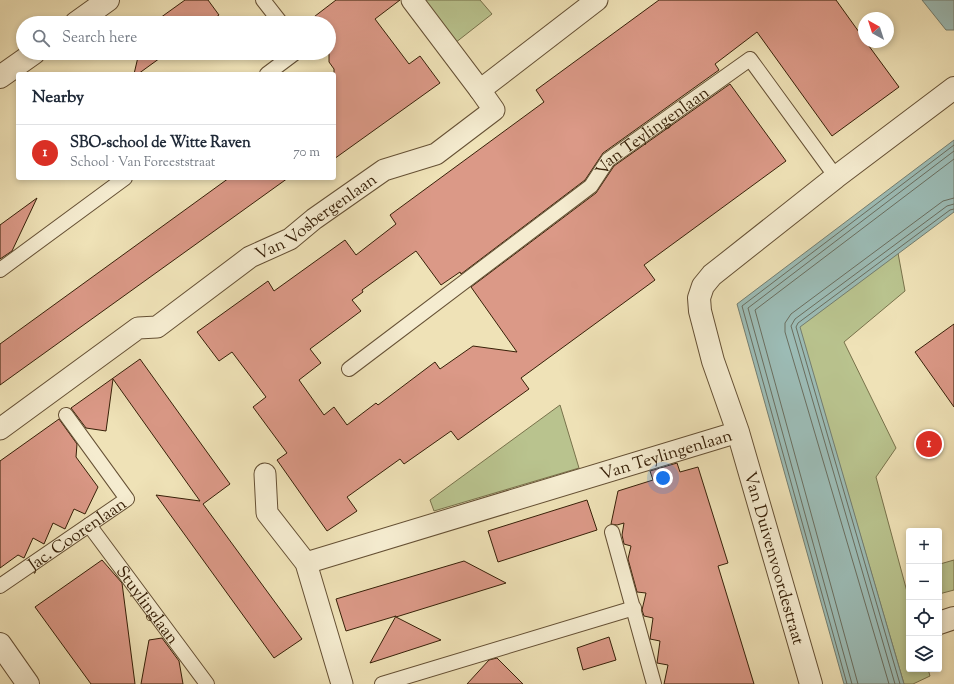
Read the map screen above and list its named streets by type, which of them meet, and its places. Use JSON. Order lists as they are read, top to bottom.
{
  "streets": {
    "street": ["Van Teylingenlaan", "Van Vosbergenlaan", "Van Duivenvoordestraat"],
    "lane": ["Jac. Coorenlaan", "Stuylinglaan"]
  },
  "crossings": [
    ["Van Teylingenlaan", "Van Duivenvoordestraat"],
    ["Jac. Coorenlaan", "Stuylinglaan"]
  ],
  "north": "top left",
  "page": {
    "search": "Search here",
    "heading": "Nearby",
    "list": [
      {
        "mark": "1",
        "name": "SBO-school de Witte Raven",
        "note": "School · Van Foreeststraat",
        "value": "70 m"
      }
    ],
    "pins": "1",
    "map_buttons": ["+", "−"]
  }
}
